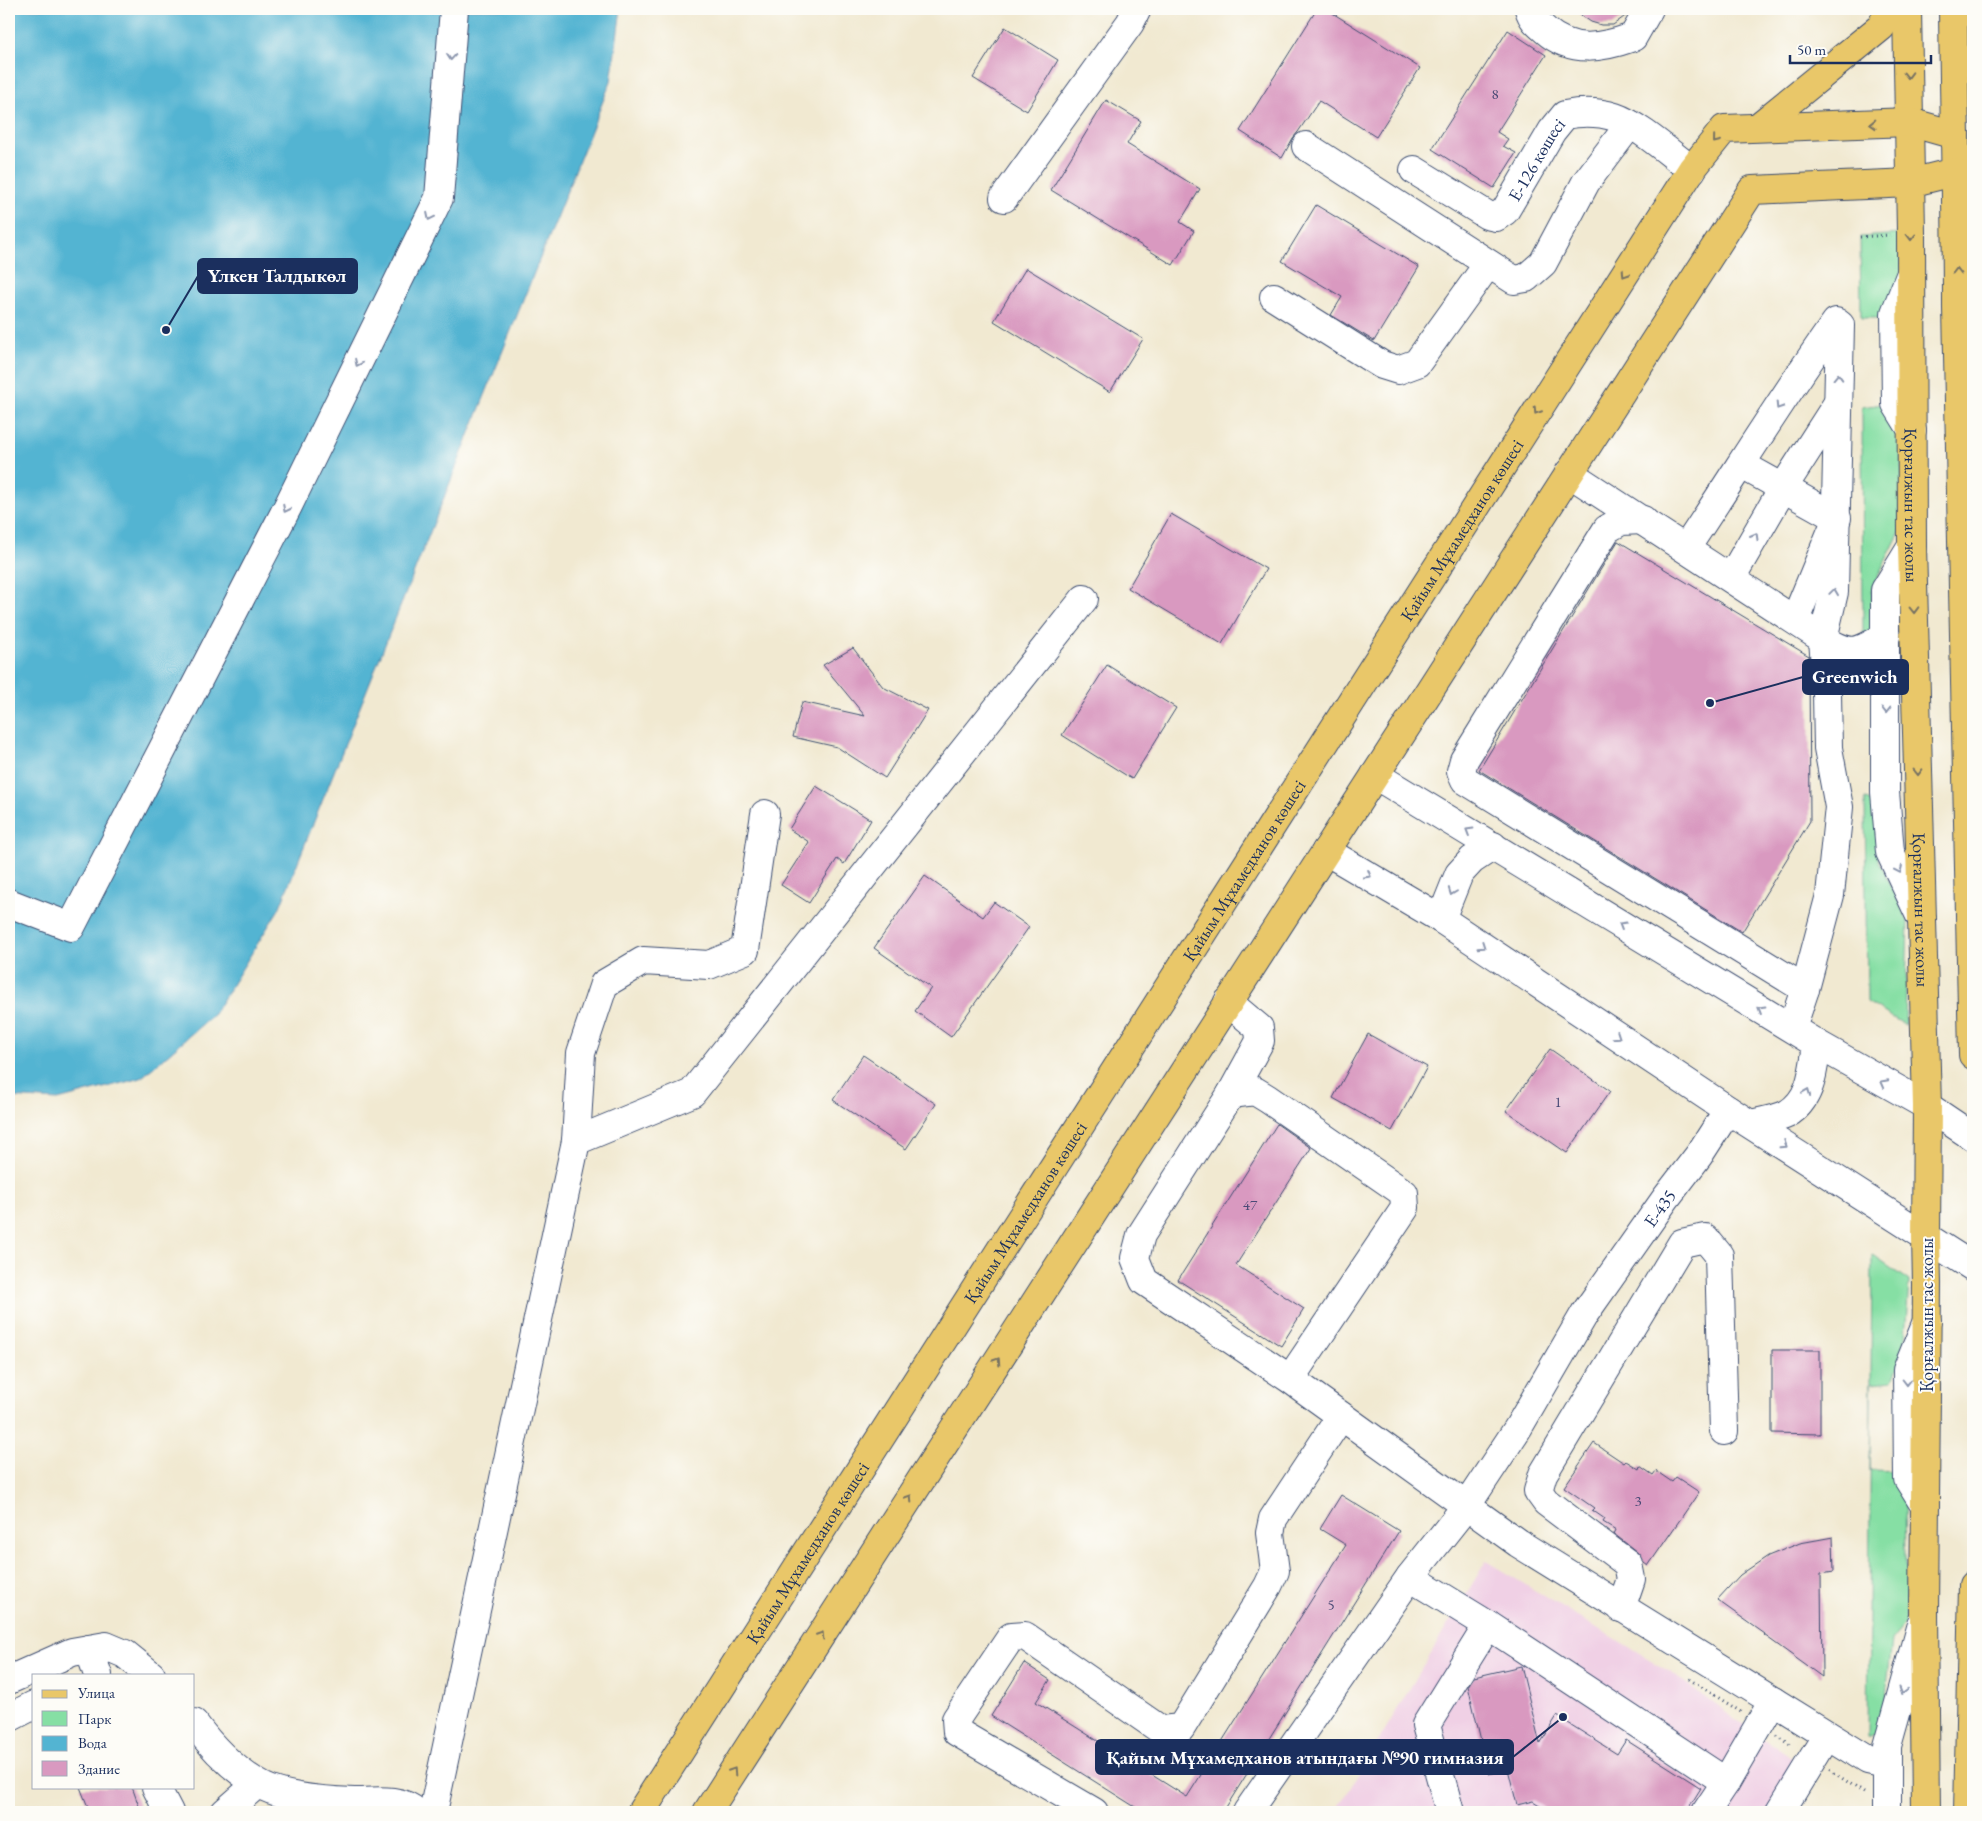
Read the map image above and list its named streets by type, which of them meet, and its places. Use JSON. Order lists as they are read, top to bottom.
{
  "streets": {
    "main road": ["Қорғалжын тас жолы", "Қайым Мұхамедханов көшесі"],
    "street": ["Е-126 көшесі", "Е-435"]
  },
  "crossings": [
    ["Е-126 көшесі", "Қайым Мұхамедханов көшесі"],
    ["Қорғалжын тас жолы", "Қайым Мұхамедханов көшесі"]
  ],
  "places": ["Үлкен Талдыкөл", "Greenwich", "Қайым Мұхамедханов атындағы №90 гимназия"],
  "house_numbers": [
    "8",
    "1",
    "47",
    "3",
    "5"
  ],
  "legend": [
    "Улица",
    "Парк",
    "Вода",
    "Здание"
  ],
  "scale_bar": "50 m"
}
